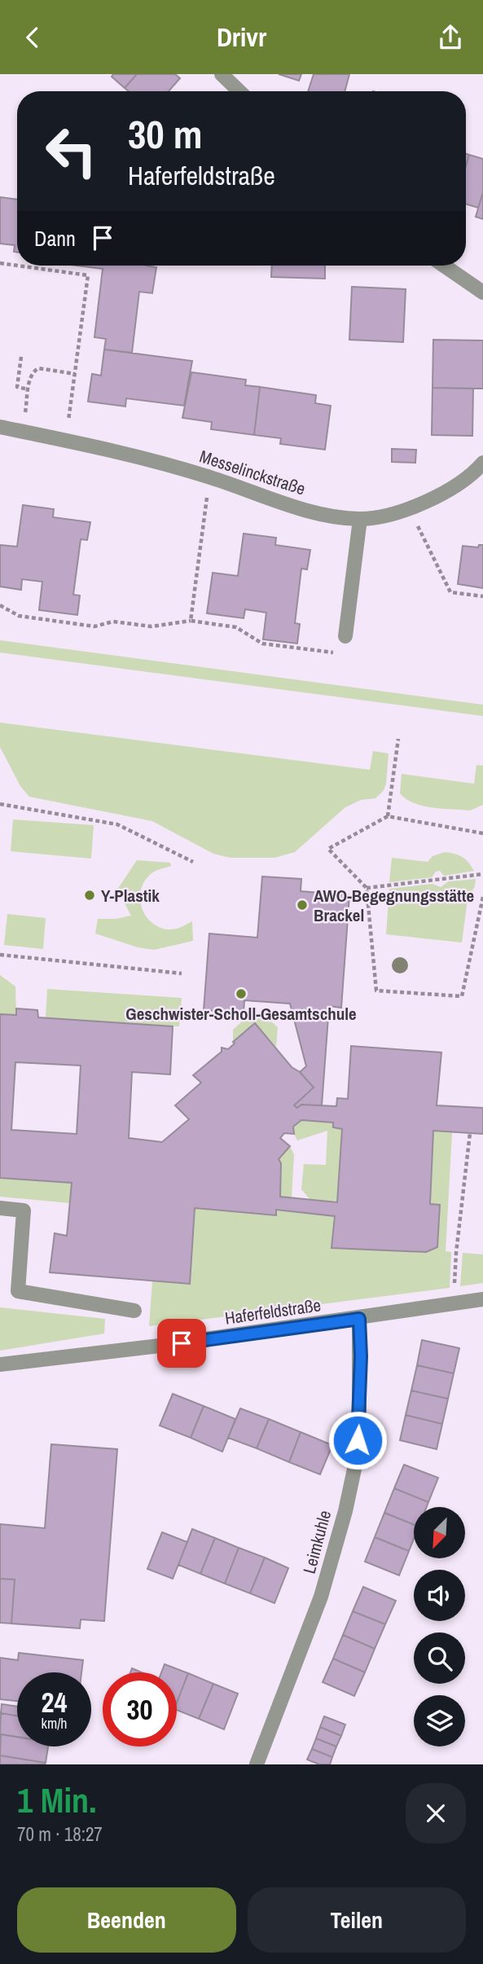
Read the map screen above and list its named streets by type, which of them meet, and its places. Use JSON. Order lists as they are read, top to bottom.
{
  "streets": {
    "street": ["Messelinckstraße", "Haferfeldstraße", "Leimkuhle"]
  },
  "crossings": [
    ["Haferfeldstraße", "Leimkuhle"]
  ],
  "places": ["Y-Plastik", "AWO-Begegnungsstätte Brackel", "Geschwister-Scholl-Gesamtschule"],
  "north": "bottom left",
  "page": {
    "header": "Drivr",
    "turn": ["30 m", "Haferfeldstraße"],
    "then": "Dann",
    "speed": "24 km/h",
    "limit": "30",
    "heading": ["1 Min.", "70 m · 18:27"],
    "buttons": ["Beenden", "Teilen"]
  }
}
